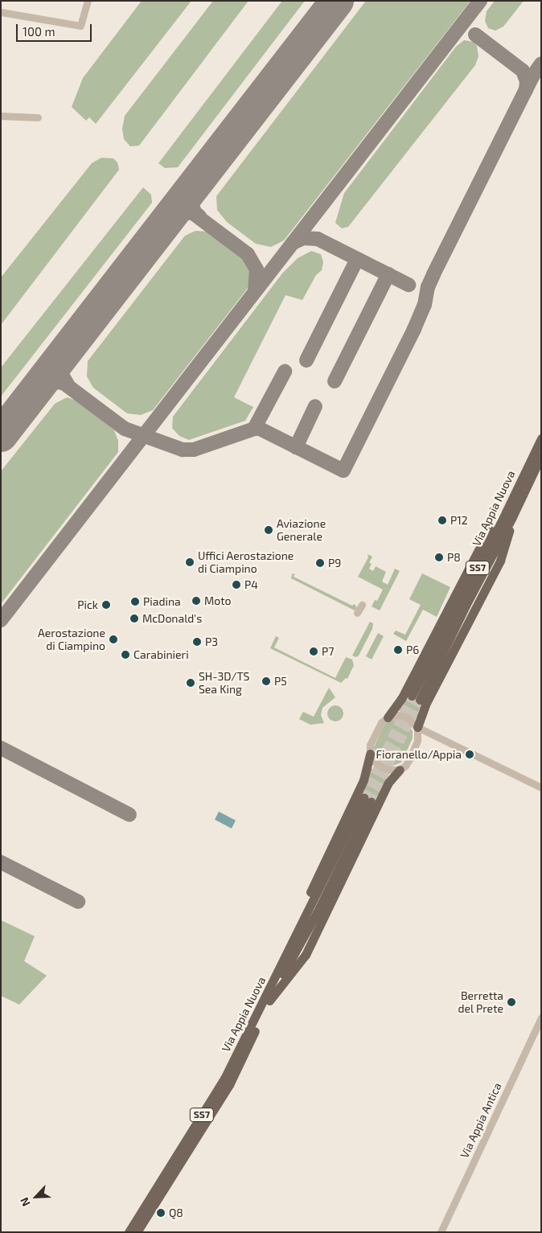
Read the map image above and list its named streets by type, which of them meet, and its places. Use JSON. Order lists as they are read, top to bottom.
{
  "streets": {
    "main road": ["Via Appia Nuova", "SS7"],
    "street": ["Via Appia Antica"]
  },
  "places": [
    "P12",
    "Aviazione Generale",
    "P8",
    "Uffici Aerostazione di Ciampino",
    "P9",
    "P4",
    "Moto",
    "Piadina",
    "Pick",
    "McDonald's",
    "Aerostazione di Ciampino",
    "P3",
    "P6",
    "P7",
    "Carabinieri",
    "P5",
    "SH-3D/TS Sea King",
    "Fioranello/Appia",
    "Berretta del Prete",
    "Q8"
  ],
  "scale_bar": "100 m",
  "north": "bottom left"
}
